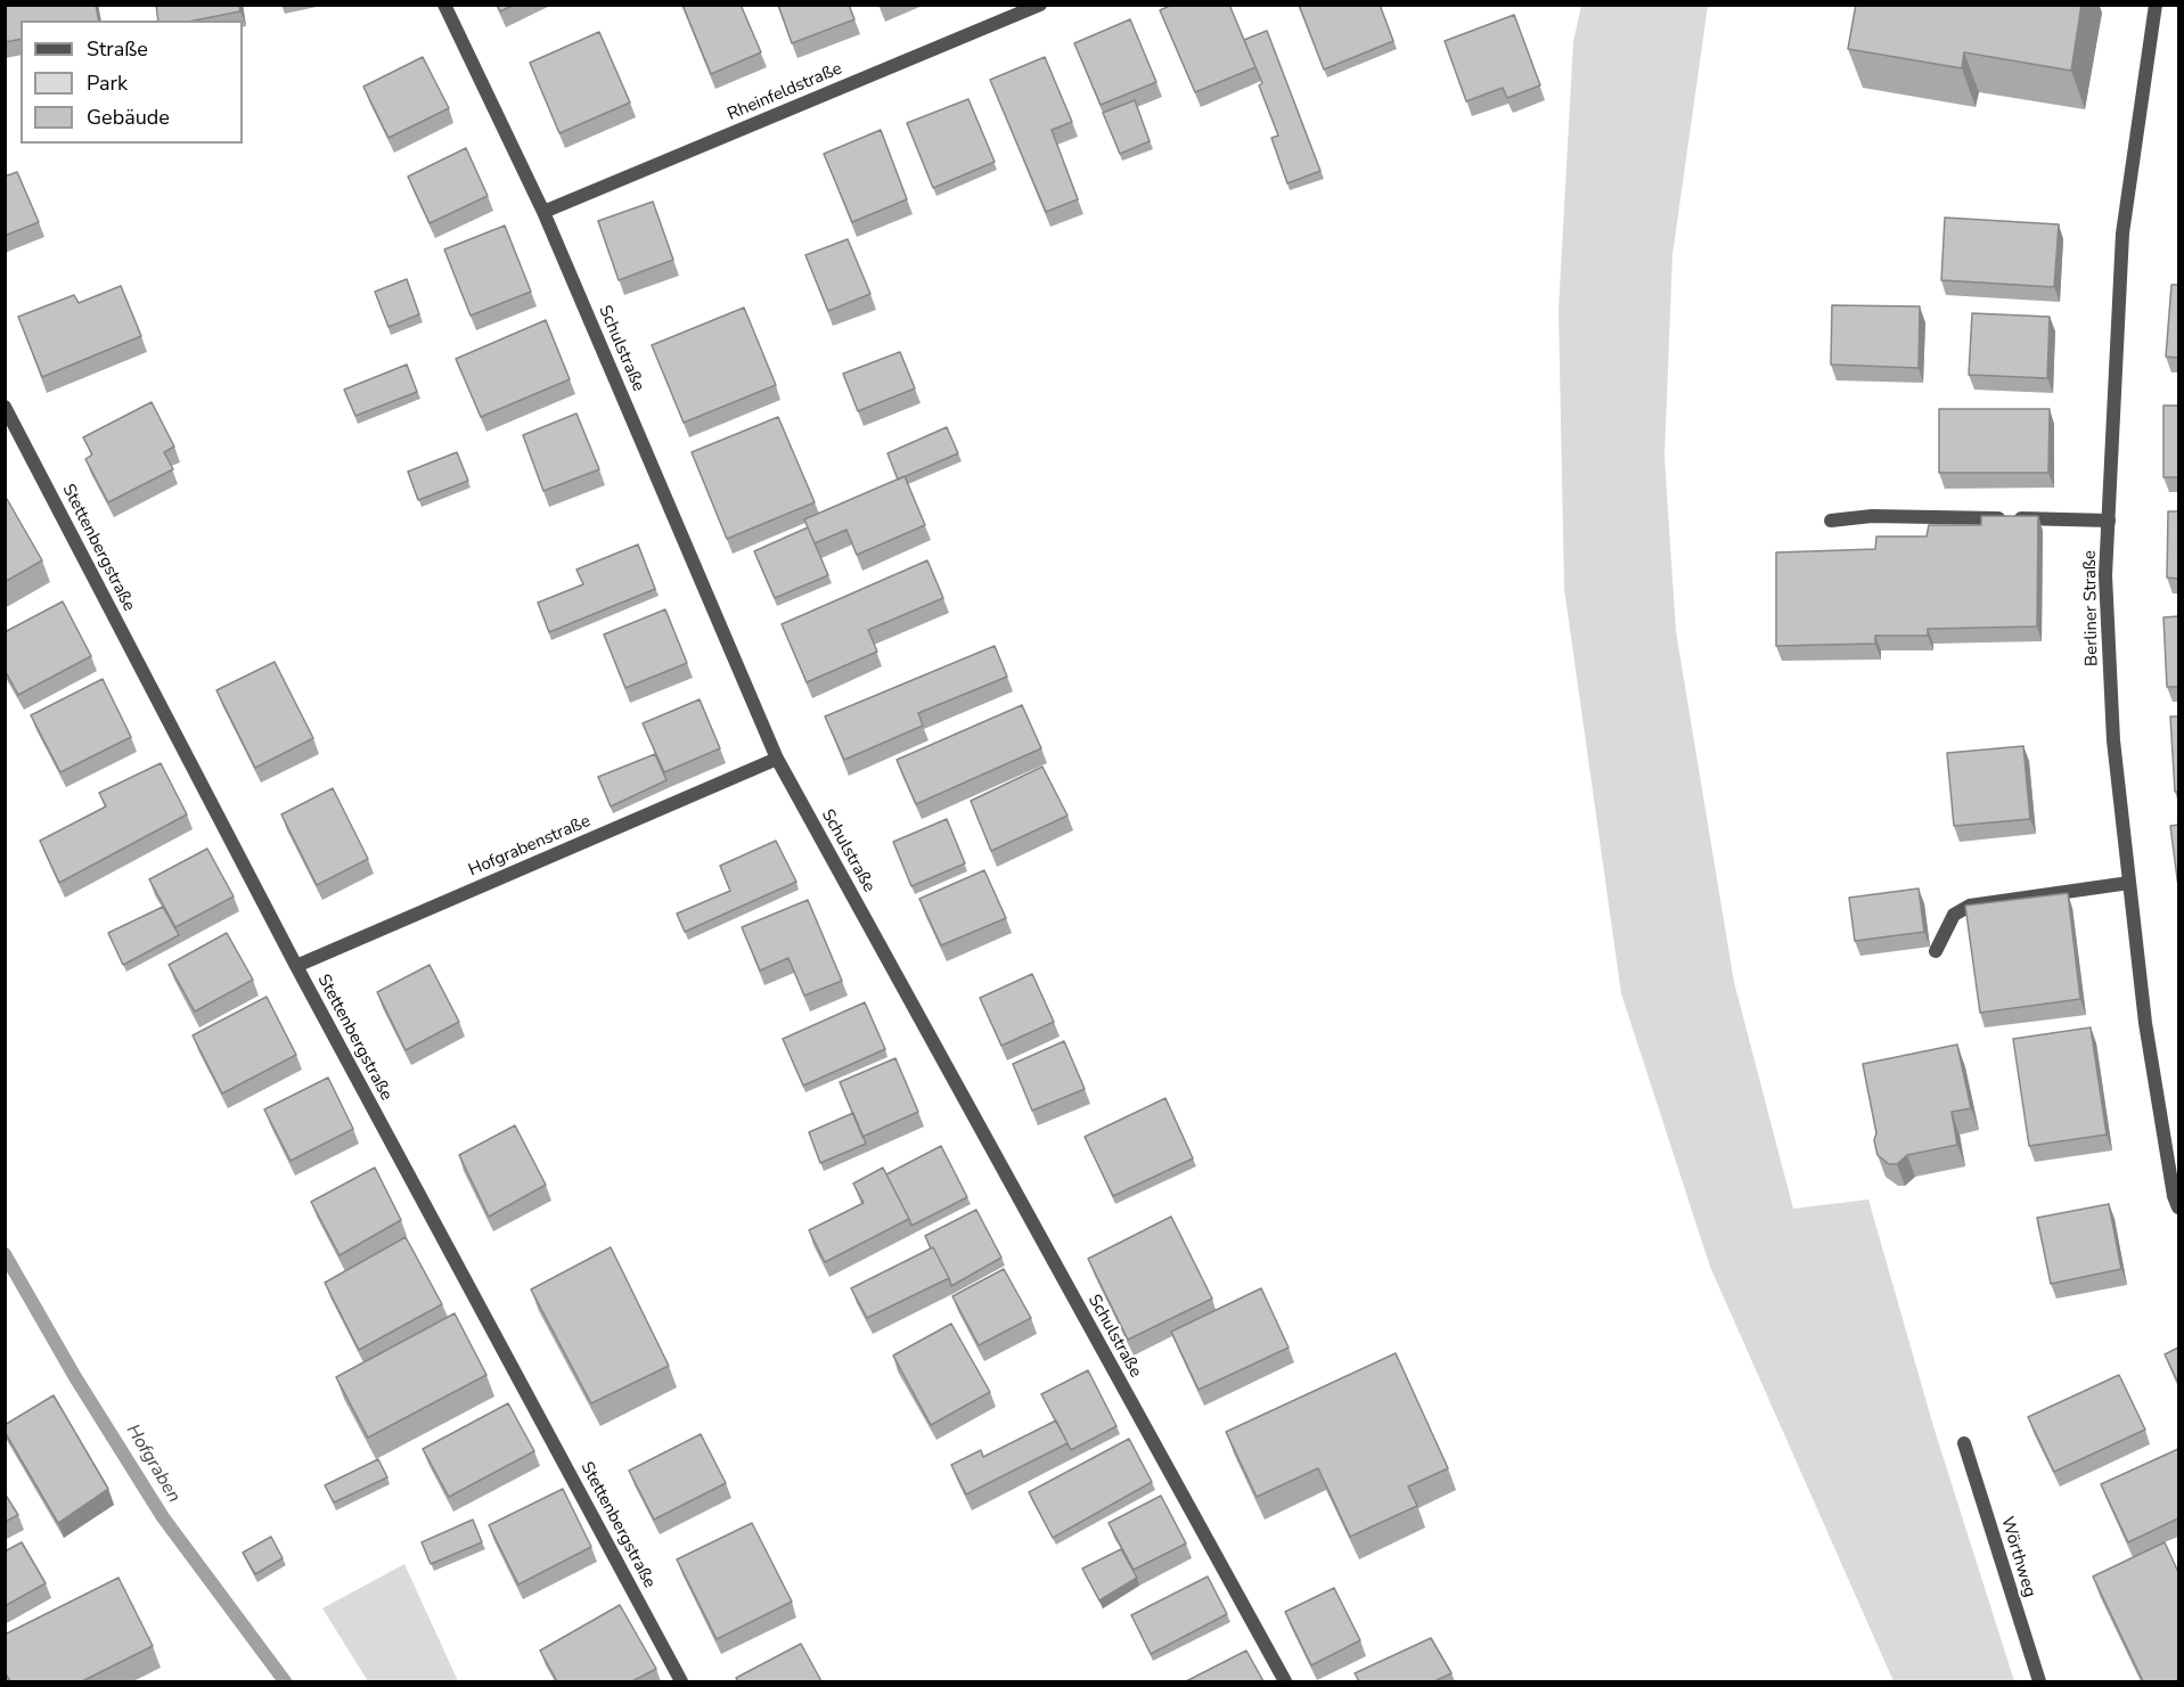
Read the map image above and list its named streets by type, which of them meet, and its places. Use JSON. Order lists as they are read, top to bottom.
{
  "streets": {
    "street": [
      "Rheinfeldstraße",
      "Schulstraße",
      "Stettenbergstraße",
      "Berliner Straße",
      "Hofgrabenstraße",
      "Wörthweg"
    ]
  },
  "crossings": [
    ["Rheinfeldstraße", "Schulstraße"],
    ["Schulstraße", "Hofgrabenstraße"],
    ["Stettenbergstraße", "Hofgrabenstraße"]
  ],
  "water": ["Hofgraben"],
  "legend": ["Straße", "Park", "Gebäude"]
}
